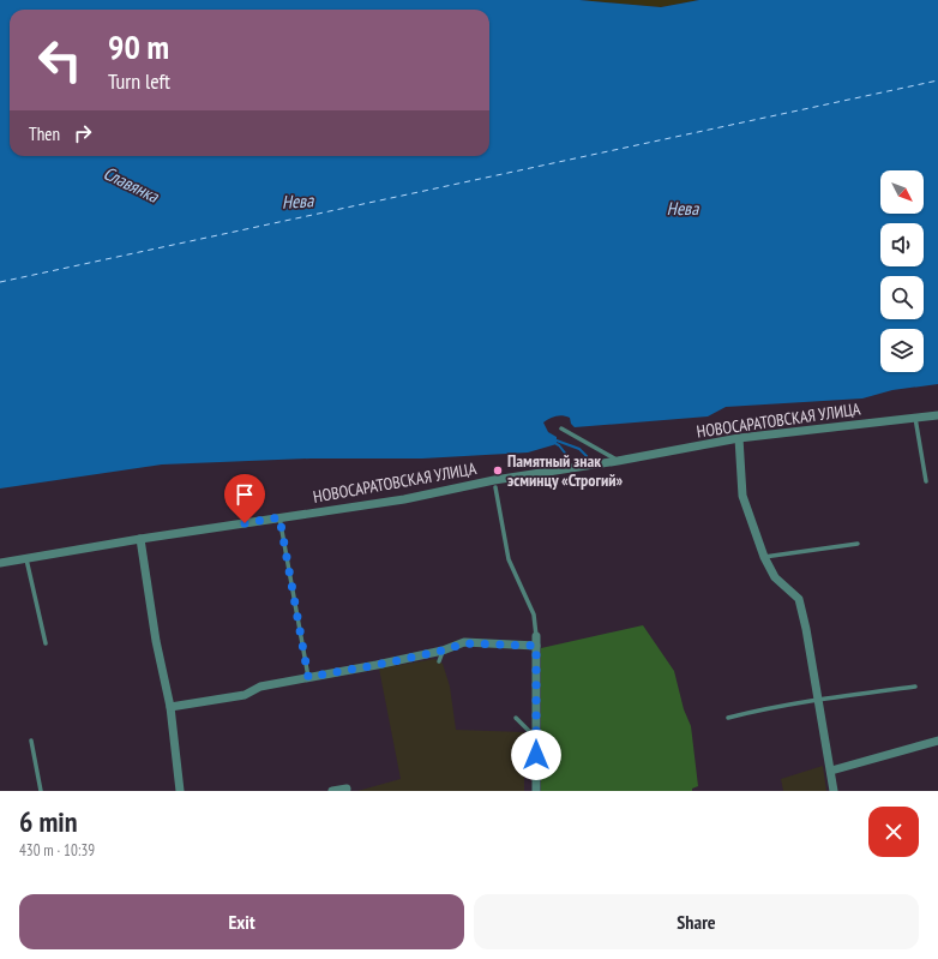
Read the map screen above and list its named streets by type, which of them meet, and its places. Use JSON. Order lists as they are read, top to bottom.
{
  "streets": {
    "street": ["НОВОСАРАТОВСКАЯ УЛИЦА"]
  },
  "water": ["Славянка", "Нева"],
  "places": ["Памятный знак эсминцу «Строгий»"],
  "north": "bottom right",
  "page": {
    "turn": ["90 m", "Turn left"],
    "then": "Then",
    "heading": ["6 min", "430 m · 10:39"],
    "buttons": ["Exit", "Share"]
  }
}
